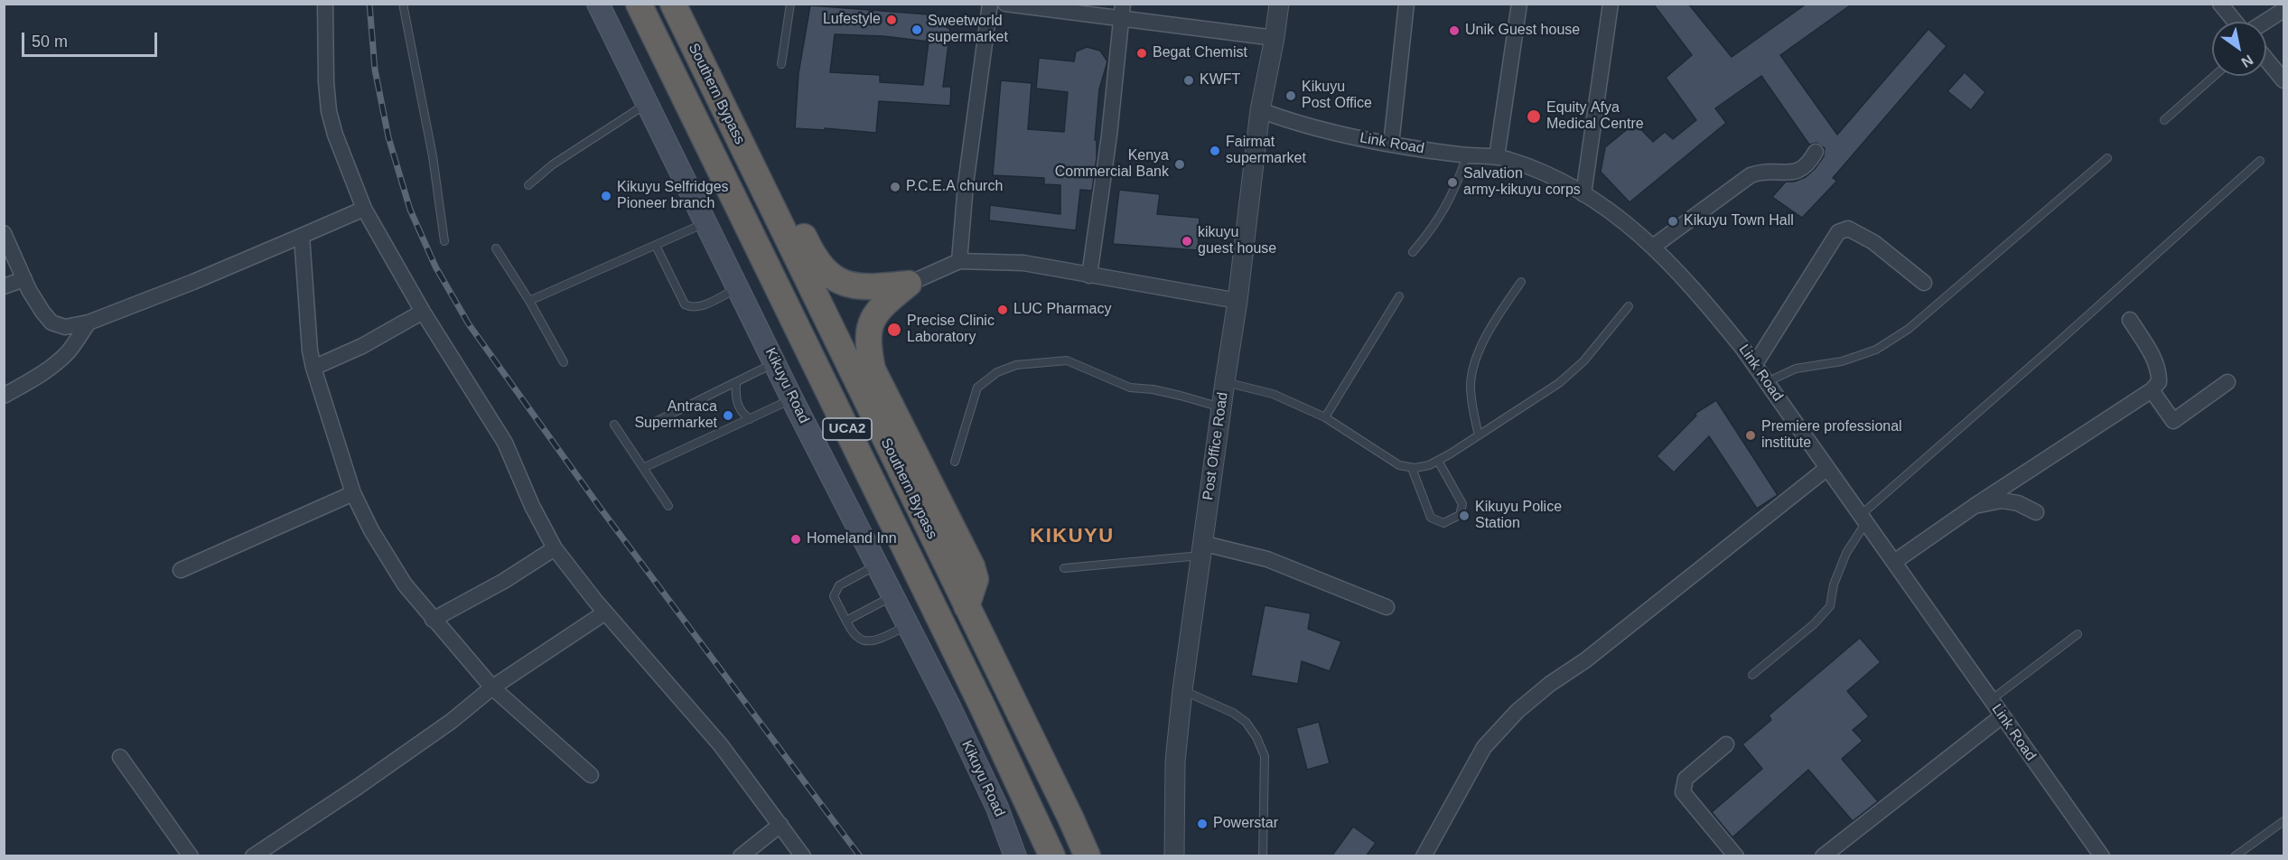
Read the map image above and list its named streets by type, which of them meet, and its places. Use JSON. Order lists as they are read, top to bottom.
{
  "streets": {
    "highway": ["Southern Bypass", "UCA2"],
    "main road": ["Kikuyu Road"],
    "street": ["Link Road", "Post Office Road"]
  },
  "crossings": [
    ["Link Road", "Post Office Road"]
  ],
  "districts": ["KIKUYU"],
  "places": [
    "Lufestyle",
    "Sweetworld supermarket",
    "Unik Guest house",
    "Begat Chemist",
    "KWFT",
    "Kikuyu Post Office",
    "Equity Afya Medical Centre",
    "Fairmat supermarket",
    "Kenya Commercial Bank",
    "Salvation army-kikuyu corps",
    "P.C.E.A church",
    "Kikuyu Selfridges Pioneer branch",
    "Kikuyu Town Hall",
    "kikuyu guest house",
    "LUC Pharmacy",
    "Precise Clinic Laboratory",
    "Antraca Supermarket",
    "Premiere professional institute",
    "Kikuyu Police Station",
    "Homeland Inn",
    "Powerstar"
  ],
  "scale_bar": "50 m",
  "north": "bottom right"
}
